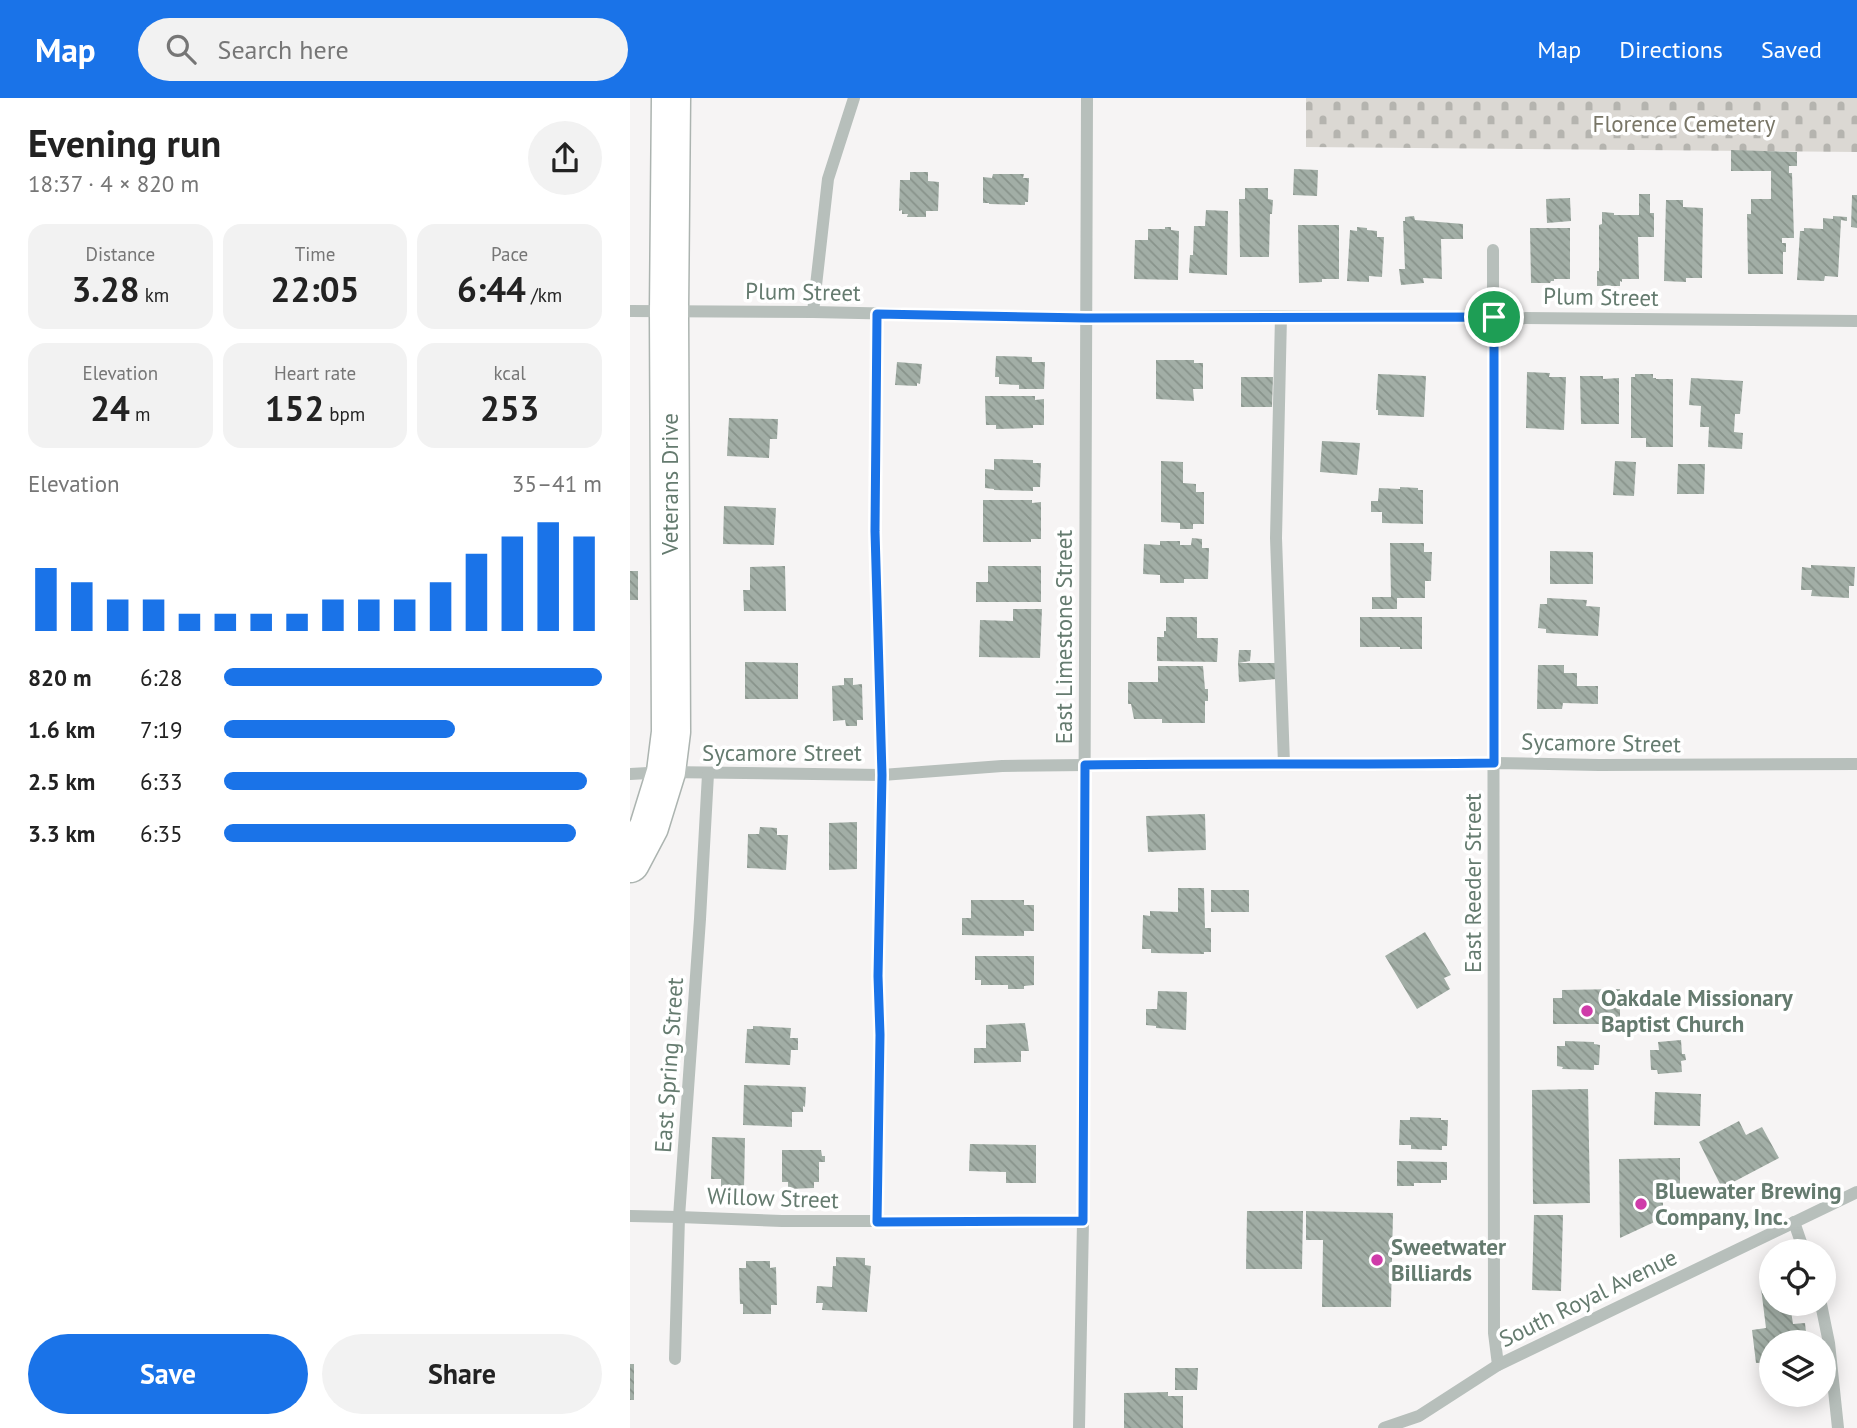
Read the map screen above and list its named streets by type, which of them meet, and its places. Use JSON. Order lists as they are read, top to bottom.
{
  "streets": {
    "main road": ["Veterans Drive"],
    "street": [
      "Plum Street",
      "East Limestone Street",
      "Sycamore Street",
      "East Reeder Street",
      "East Spring Street",
      "Willow Street",
      "South Royal Avenue"
    ]
  },
  "crossings": [
    ["Plum Street", "Veterans Drive"],
    ["Plum Street", "East Limestone Street"],
    ["Plum Street", "East Reeder Street"],
    ["Veterans Drive", "Sycamore Street"],
    ["East Limestone Street", "Sycamore Street"],
    ["East Limestone Street", "Willow Street"],
    ["Sycamore Street", "East Reeder Street"],
    ["Sycamore Street", "East Spring Street"],
    ["East Reeder Street", "South Royal Avenue"],
    ["East Spring Street", "Willow Street"]
  ],
  "parks": ["Florence Cemetery"],
  "places": ["Oakdale Missionary Baptist Church", "Bluewater Brewing Company, Inc.", "Sweetwater Billiards"],
  "page": {
    "header": "Map",
    "search": "Search here",
    "nav": ["Map", "Directions", "Saved"],
    "heading": ["Evening run", "18:37 · 4 × 820 m"],
    "stats": [
      ["Distance", "3.28 km"],
      ["Time", "22:05"],
      ["Pace", "6:44 /km"],
      ["Elevation", "24 m"],
      ["Heart rate", "152 bpm"],
      ["kcal", "253"]
    ],
    "chart": ["Elevation", "35–41 m"],
    "list": [
      {
        "name": "820 m",
        "note": "6:28"
      },
      {
        "name": "1.6 km",
        "note": "7:19"
      },
      {
        "name": "2.5 km",
        "note": "6:33"
      },
      {
        "name": "3.3 km",
        "note": "6:35"
      }
    ],
    "buttons": ["Save", "Share"]
  }
}
